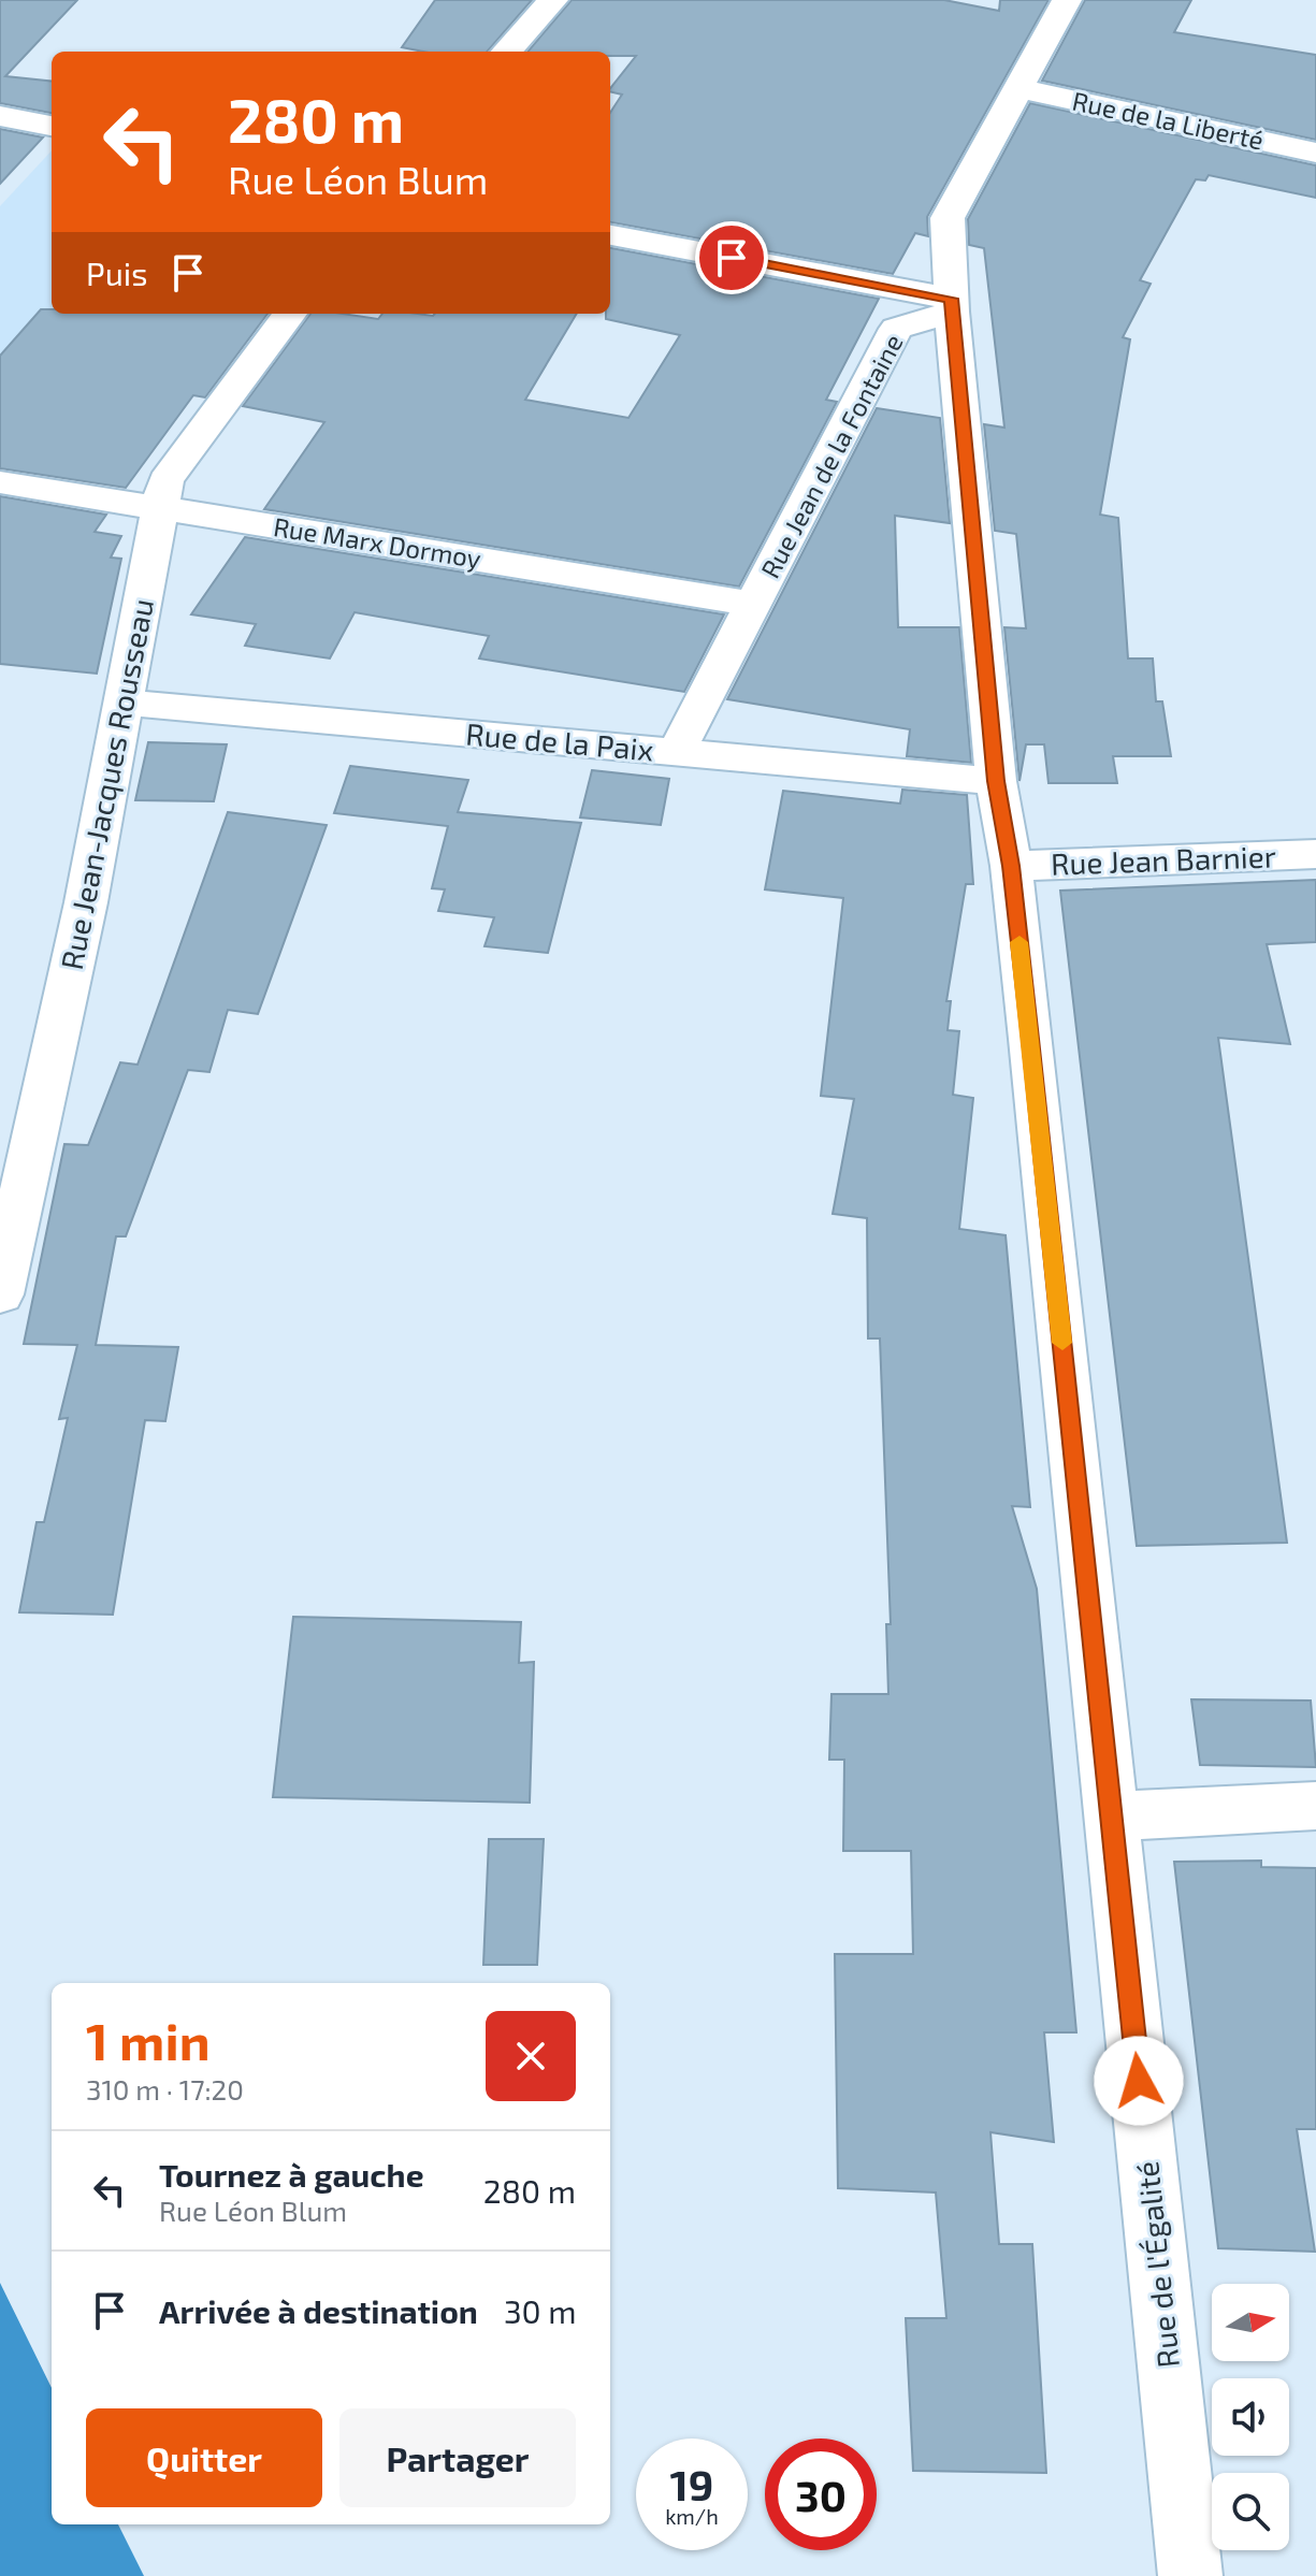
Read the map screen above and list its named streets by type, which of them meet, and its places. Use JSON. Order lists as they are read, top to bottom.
{
  "streets": {
    "street": [
      "Rue de la Liberté",
      "Rue Jean de la Fontaine",
      "Rue Marx Dormoy",
      "Rue de la Paix",
      "Rue Jean-Jacques Rousseau",
      "Rue Jean Barnier",
      "Rue de l'Égalité"
    ]
  },
  "crossings": [
    ["Rue Jean de la Fontaine", "Rue Marx Dormoy"],
    ["Rue Jean de la Fontaine", "Rue de la Paix"],
    ["Rue Jean de la Fontaine", "Rue de l'Égalité"],
    ["Rue Marx Dormoy", "Rue Jean-Jacques Rousseau"],
    ["Rue de la Paix", "Rue Jean-Jacques Rousseau"],
    ["Rue de la Paix", "Rue de l'Égalité"],
    ["Rue Jean Barnier", "Rue de l'Égalité"]
  ],
  "north": "right",
  "page": {
    "turn": ["280 m", "Rue Léon Blum"],
    "then": "Puis",
    "heading": ["1 min", "310 m · 17:20"],
    "list": [
      {
        "name": "Tournez à gauche",
        "note": "Rue Léon Blum",
        "value": "280 m"
      },
      {
        "name": "Arrivée à destination",
        "value": "30 m"
      }
    ],
    "buttons": ["Quitter", "Partager"],
    "speed": "19 km/h",
    "limit": "30"
  }
}
